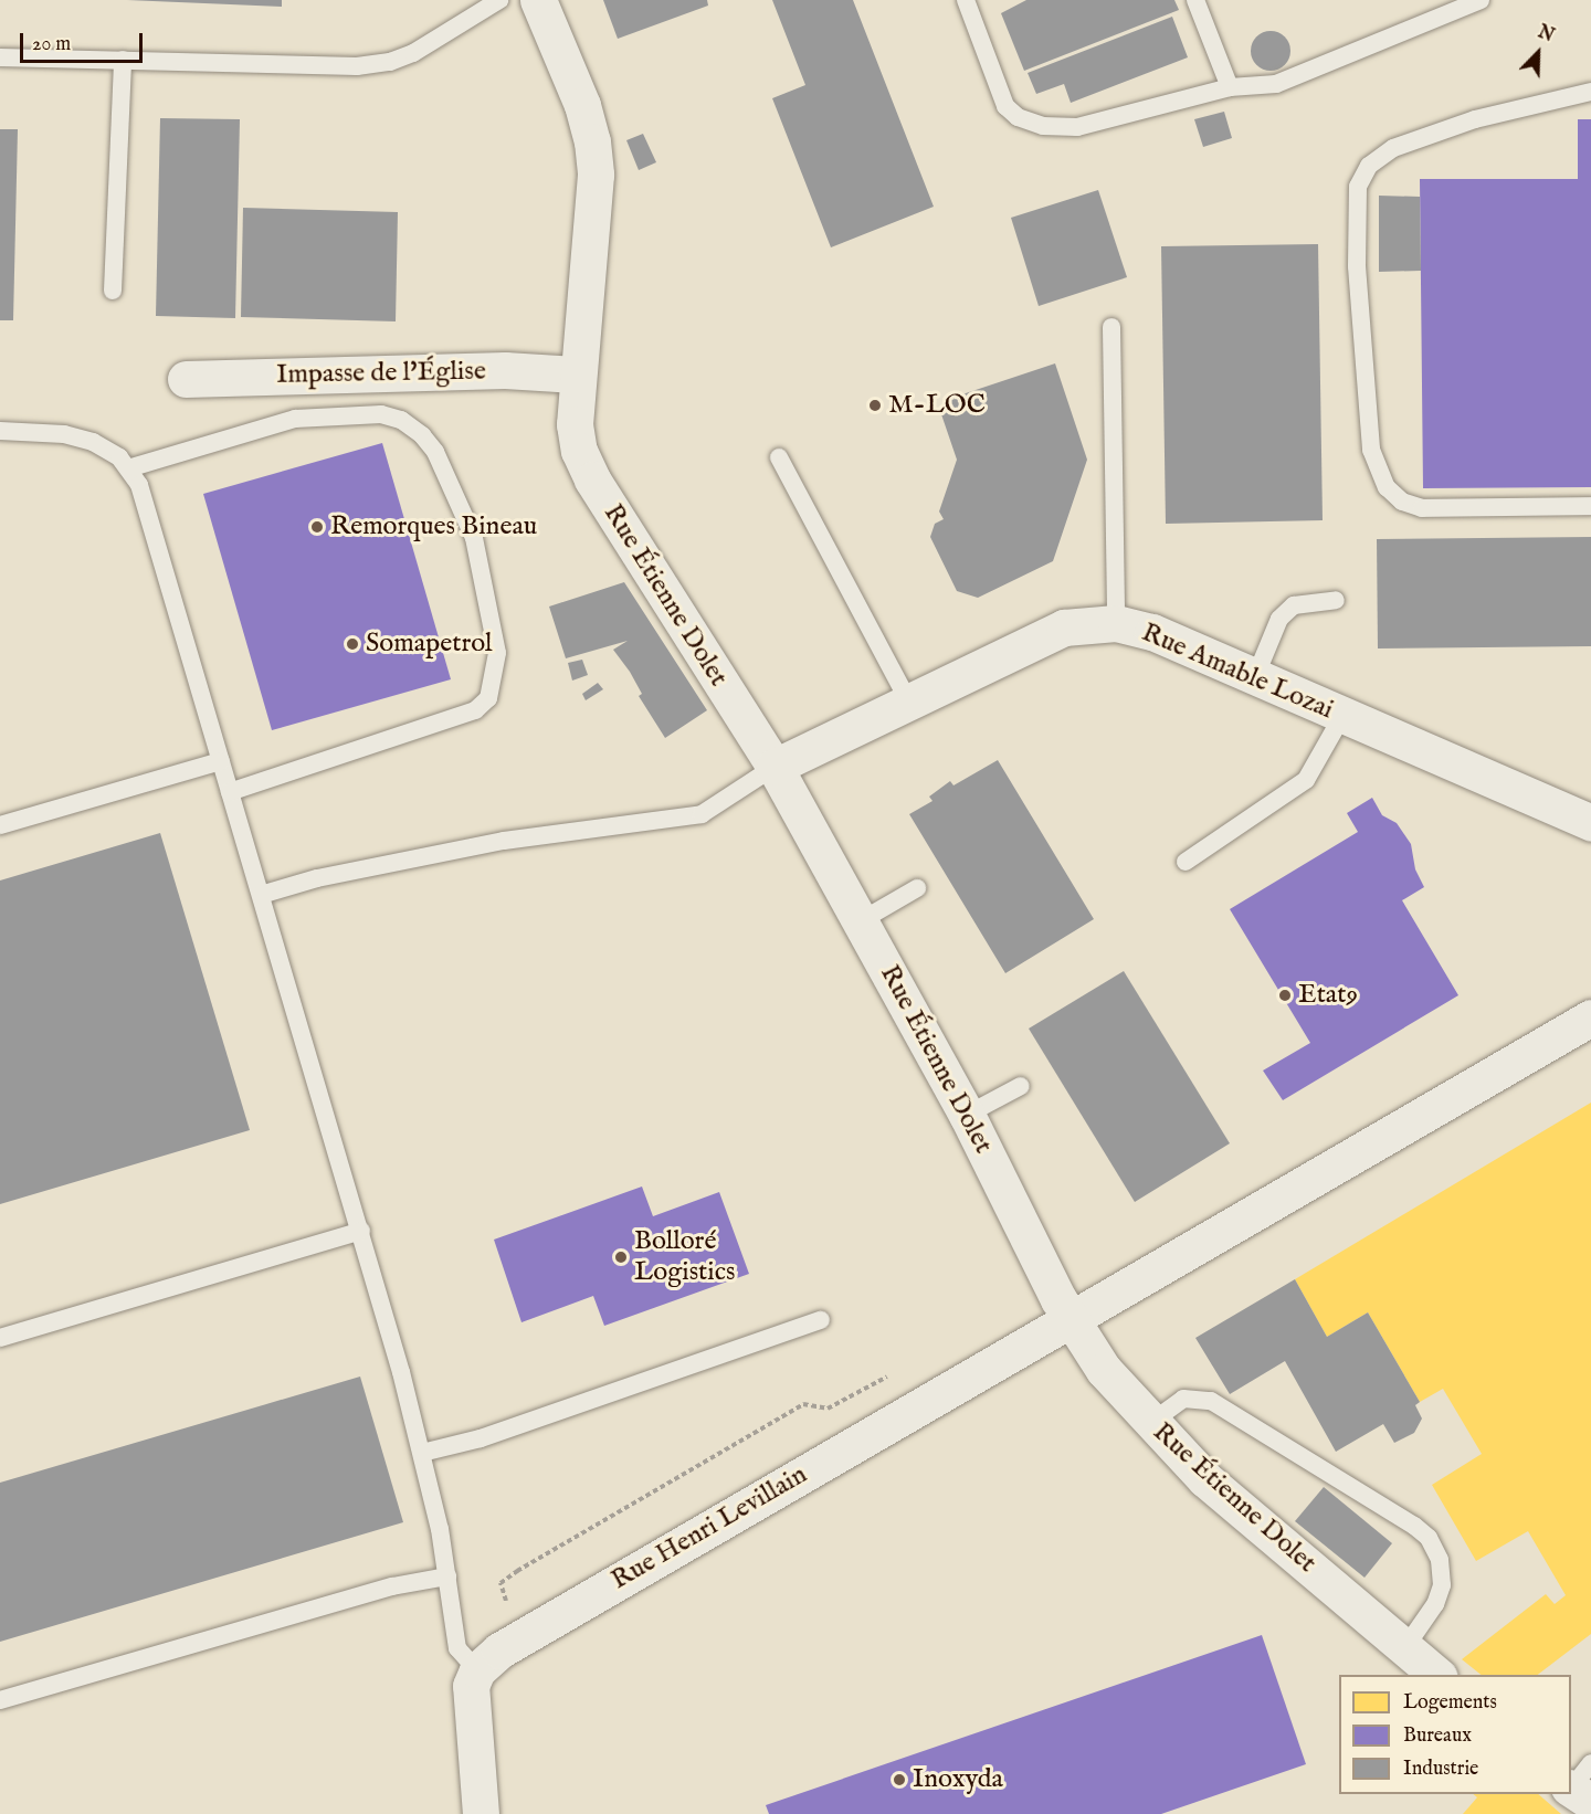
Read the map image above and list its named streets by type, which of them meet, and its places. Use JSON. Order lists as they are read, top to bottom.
{
  "streets": {
    "street": [
      "Impasse de l'Église",
      "Rue Étienne Dolet",
      "Rue Amable Lozai",
      "Rue Henri Levillain"
    ]
  },
  "crossings": [
    ["Impasse de l'Église", "Rue Étienne Dolet"],
    ["Rue Étienne Dolet", "Rue Amable Lozai"],
    ["Rue Étienne Dolet", "Rue Henri Levillain"]
  ],
  "places": [
    "M-LOC",
    "Remorques Bineau",
    "Somapetrol",
    "Etat9",
    "Bolloré Logistics",
    "Inoxyda"
  ],
  "legend": ["Logements", "Bureaux", "Industrie"],
  "scale_bar": "20 m",
  "north": "top right"
}
